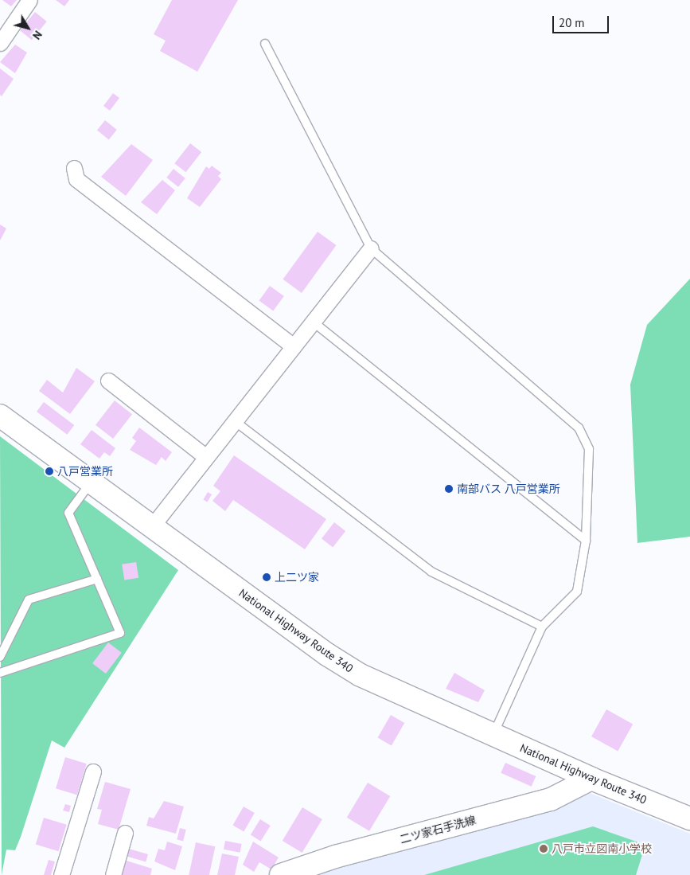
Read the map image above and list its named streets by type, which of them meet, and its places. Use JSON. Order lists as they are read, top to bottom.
{
  "streets": {
    "main road": ["National Highway Route 340", "二ツ家石手洗線"]
  },
  "crossings": [
    ["National Highway Route 340", "二ツ家石手洗線"]
  ],
  "places": [
    "八戸営業所",
    "南部バス 八戸営業所",
    "上二ツ家",
    "八戸市立図南小学校"
  ],
  "scale_bar": "20 m",
  "north": "bottom right"
}
